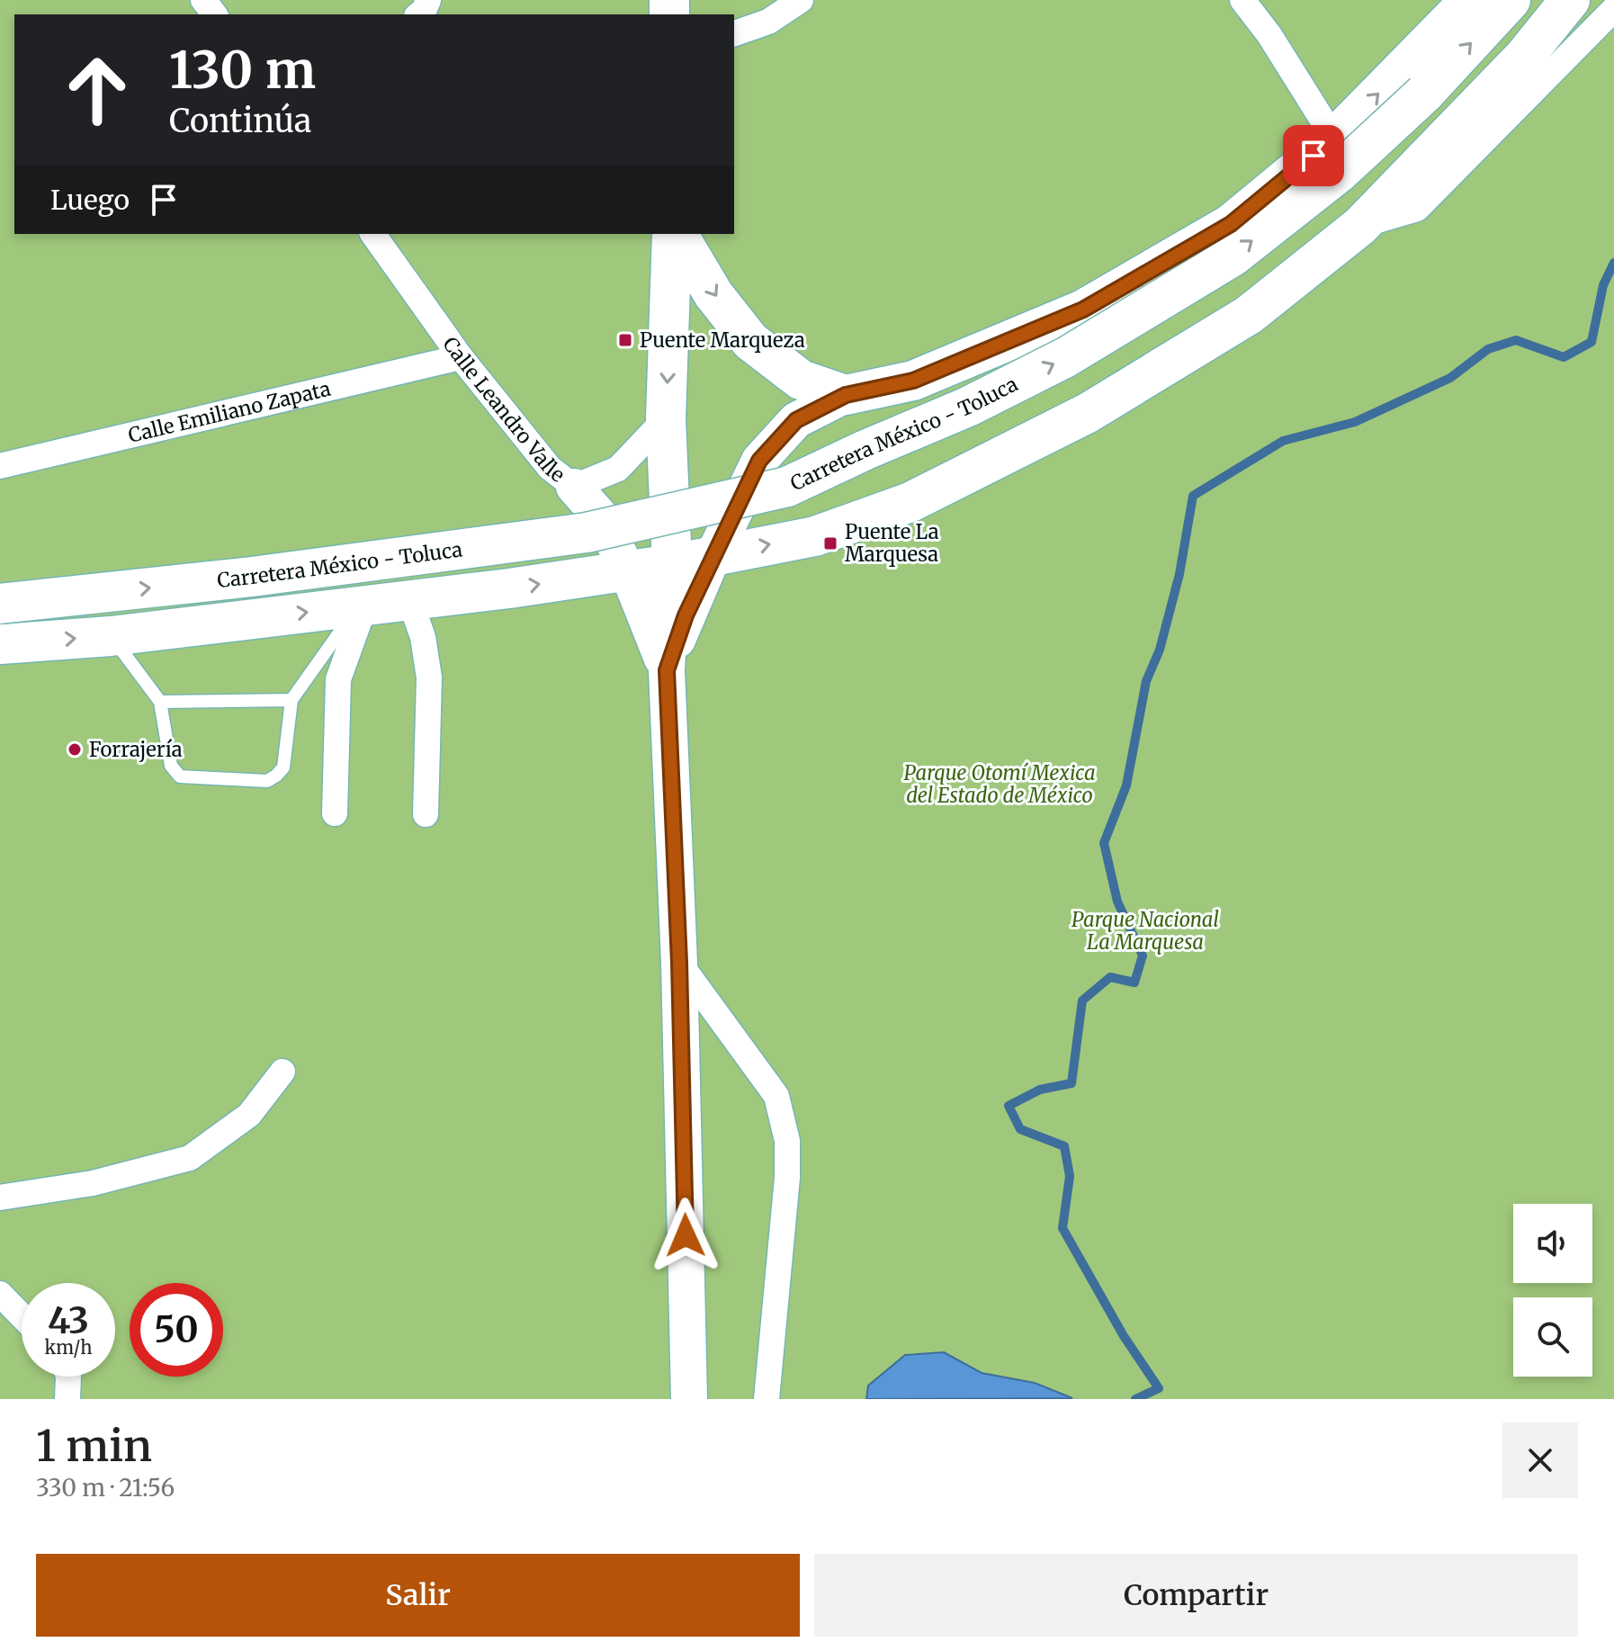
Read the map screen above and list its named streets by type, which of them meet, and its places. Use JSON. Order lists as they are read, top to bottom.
{
  "streets": {
    "main road": ["Carretera México - Toluca"],
    "street": ["Calle Leandro Valle", "Calle Emiliano Zapata"]
  },
  "crossings": [
    ["Calle Leandro Valle", "Calle Emiliano Zapata"]
  ],
  "parks": ["Parque Otomí Mexica del Estado de México", "Parque Nacional La Marquesa"],
  "places": {
    "transit": ["Puente Marqueza", "Puente La Marquesa"],
    "other": ["Forrajería"]
  },
  "page": {
    "turn": ["130 m", "Continúa"],
    "then": "Luego",
    "speed": "43 km/h",
    "limit": "50",
    "heading": ["1 min", "330 m · 21:56"],
    "buttons": ["Salir", "Compartir"]
  }
}
